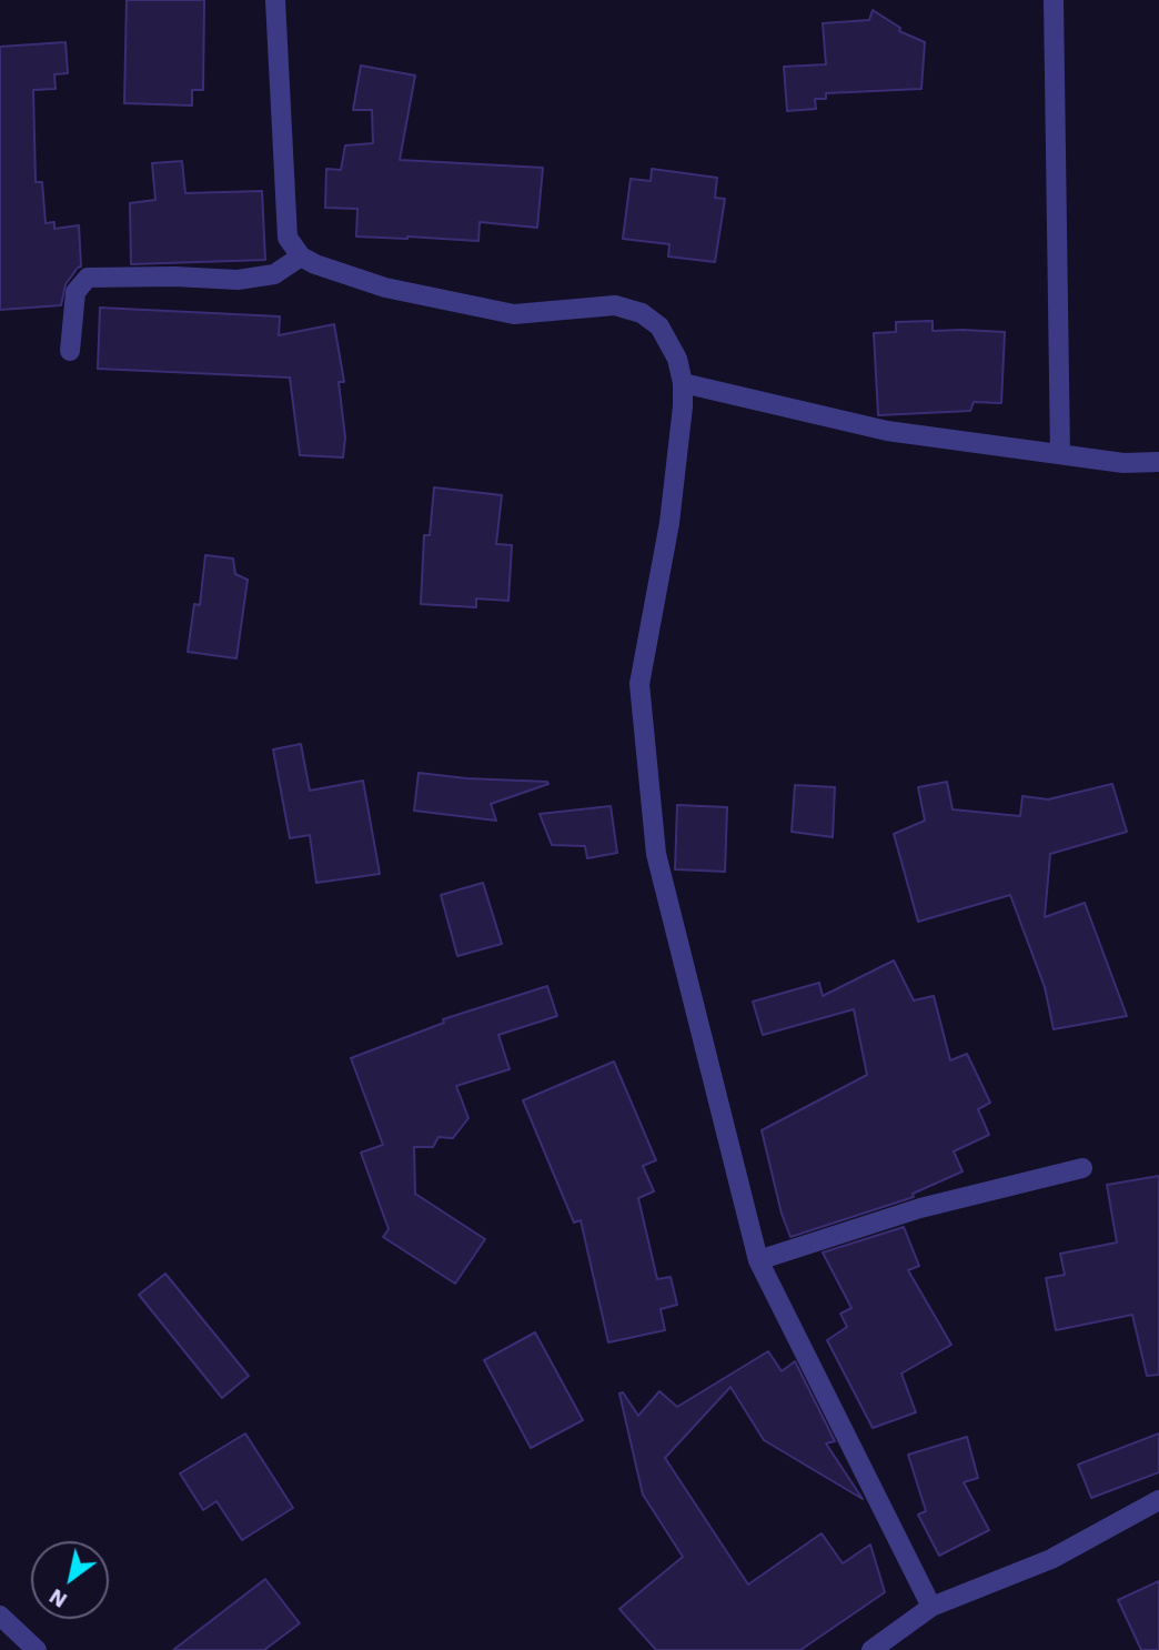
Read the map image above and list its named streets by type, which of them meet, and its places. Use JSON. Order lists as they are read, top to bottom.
{
  "north": "bottom left"
}
